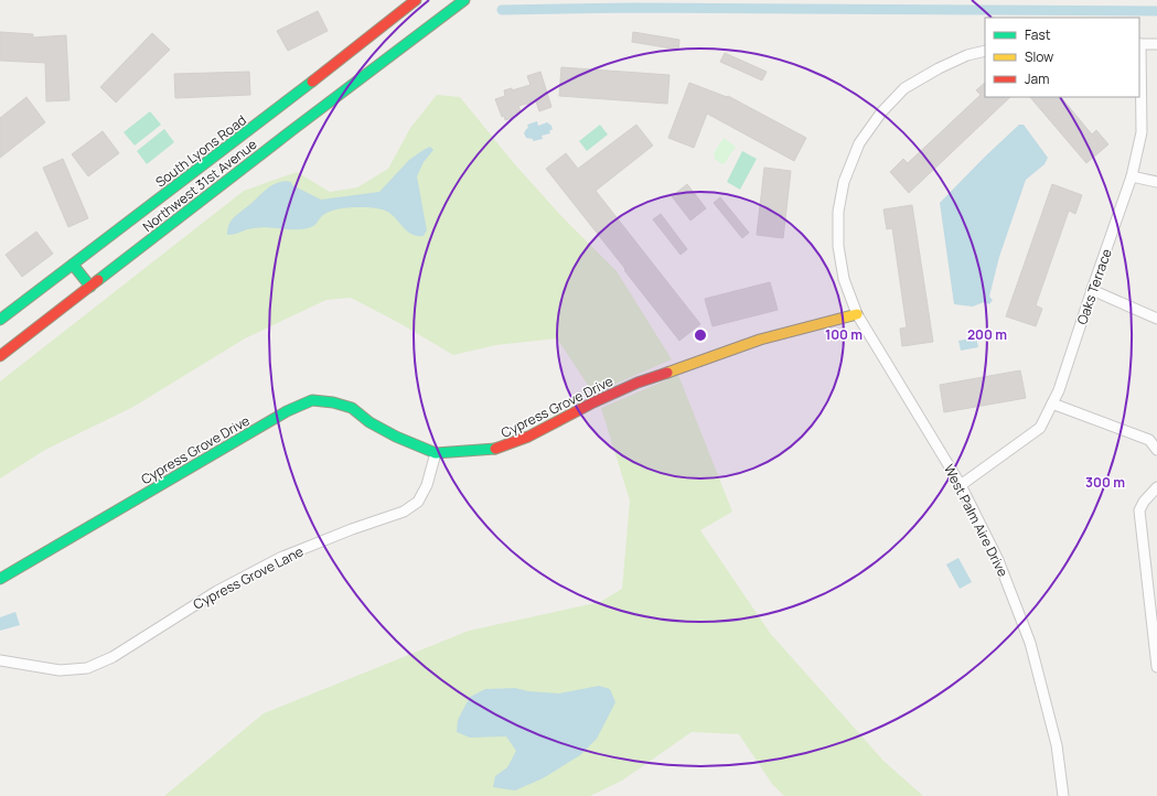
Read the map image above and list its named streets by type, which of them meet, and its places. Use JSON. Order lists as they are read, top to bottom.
{
  "streets": {
    "main road": ["South Lyons Road", "Northwest 31st Avenue", "Cypress Grove Drive"],
    "street": ["Oaks Terrace", "West Palm Aire Drive", "Cypress Grove Lane"]
  },
  "crossings": [
    ["Oaks Terrace", "West Palm Aire Drive"],
    ["Cypress Grove Drive", "West Palm Aire Drive"],
    ["Cypress Grove Drive", "Cypress Grove Lane"]
  ],
  "legend": ["Fast", "Slow", "Jam"],
  "rings": ["100 m", "200 m", "300 m"]
}
